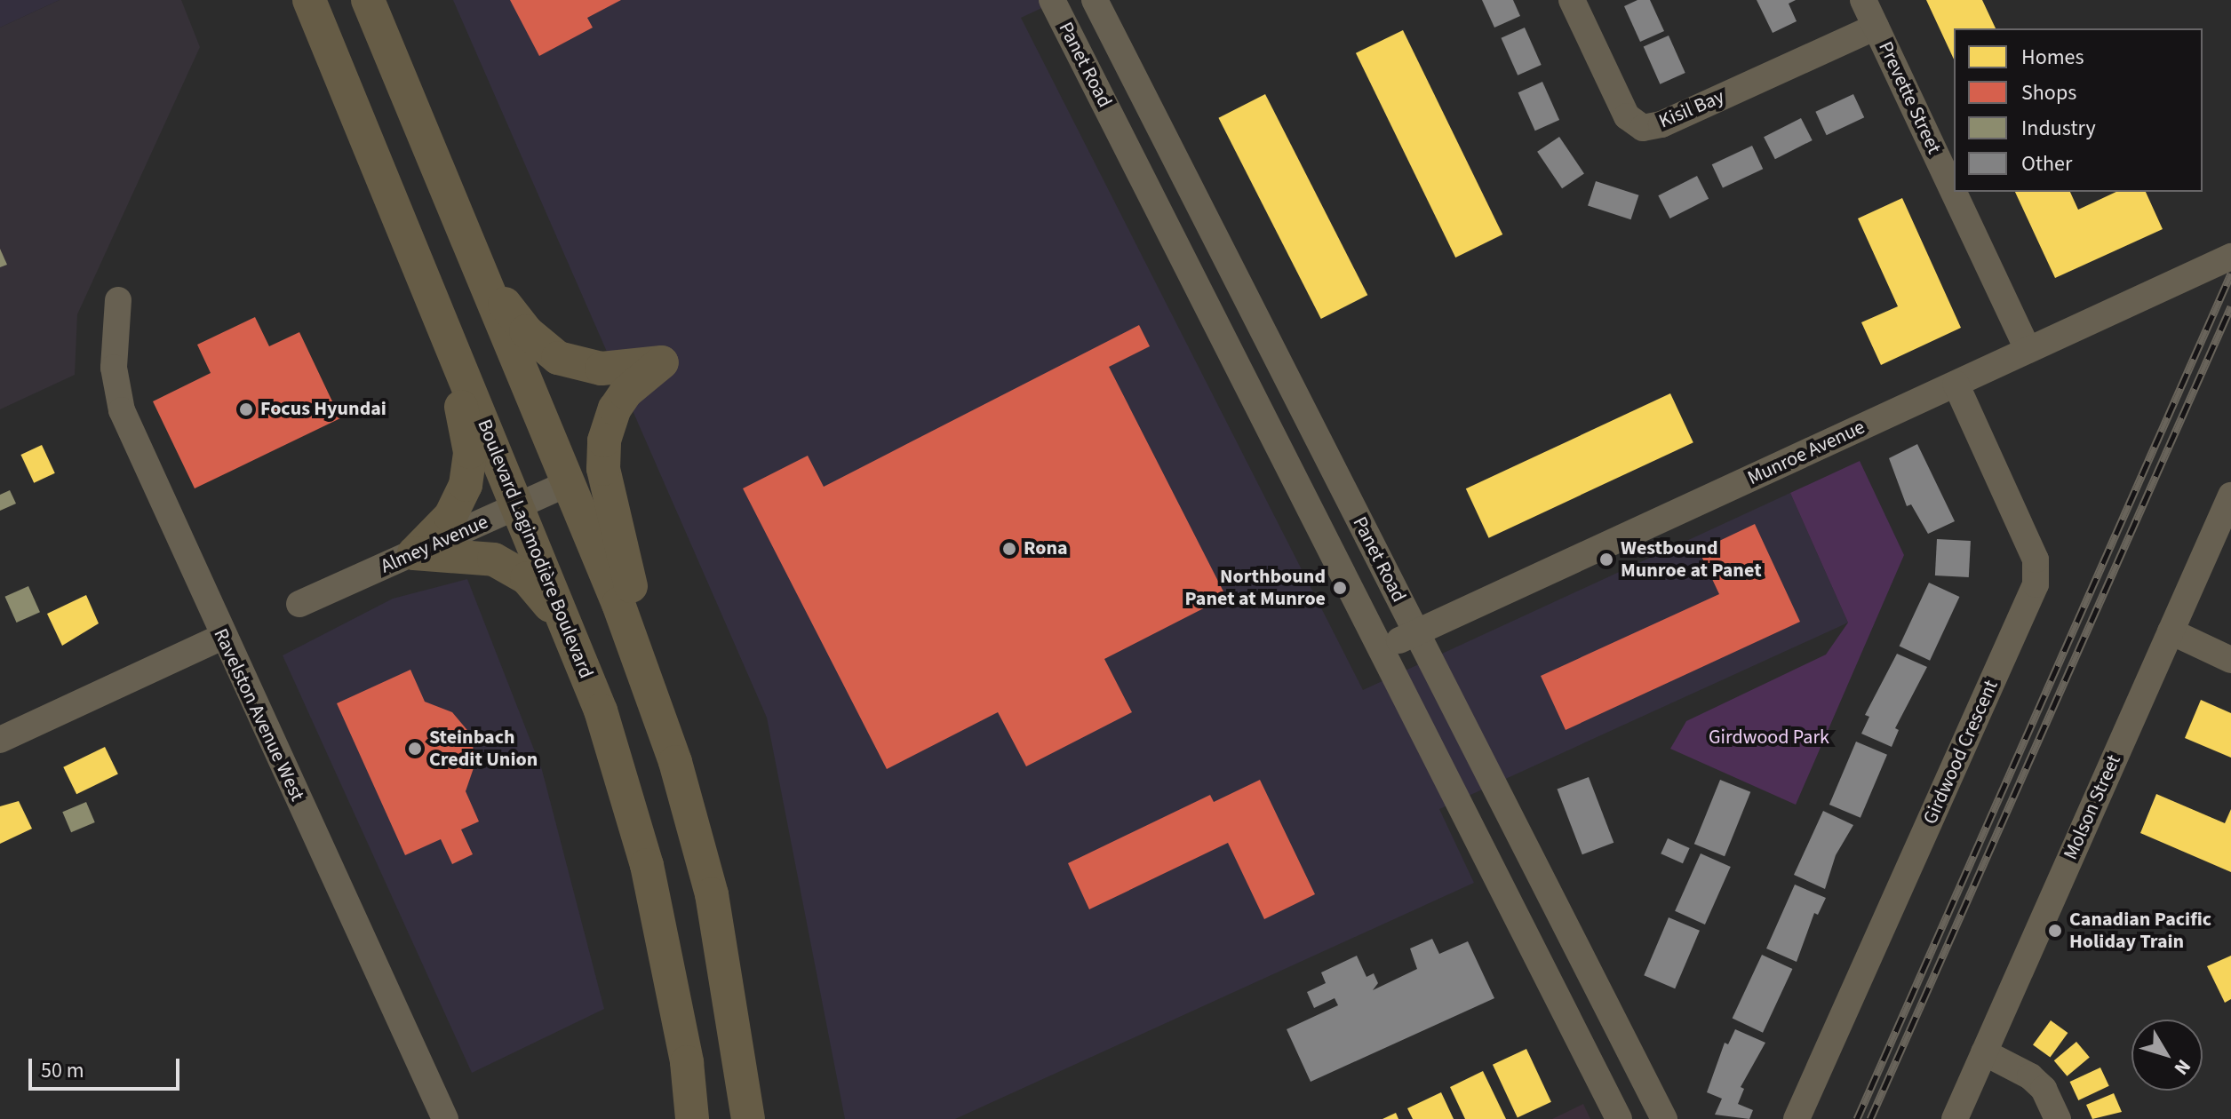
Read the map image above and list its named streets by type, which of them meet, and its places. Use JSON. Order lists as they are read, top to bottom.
{
  "streets": {
    "main road": ["Boulevard Lagimodière Boulevard"],
    "street": [
      "Panet Road",
      "Prevette Street",
      "Kisil Bay",
      "Munroe Avenue",
      "Almey Avenue",
      "Ravelston Avenue West",
      "Girdwood Crescent",
      "Molson Street"
    ]
  },
  "crossings": [
    ["Panet Road", "Munroe Avenue"],
    ["Prevette Street", "Kisil Bay"],
    ["Prevette Street", "Munroe Avenue"],
    ["Munroe Avenue", "Girdwood Crescent"],
    ["Almey Avenue", "Boulevard Lagimodière Boulevard"]
  ],
  "parks": ["Girdwood Park"],
  "places": [
    "Focus Hyundai",
    "Rona",
    "Westbound Munroe at Panet",
    "Northbound Panet at Munroe",
    "Steinbach Credit Union",
    "Canadian Pacific Holiday Train"
  ],
  "legend": [
    "Homes",
    "Shops",
    "Industry",
    "Other"
  ],
  "scale_bar": "50 m",
  "north": "bottom right"
}
